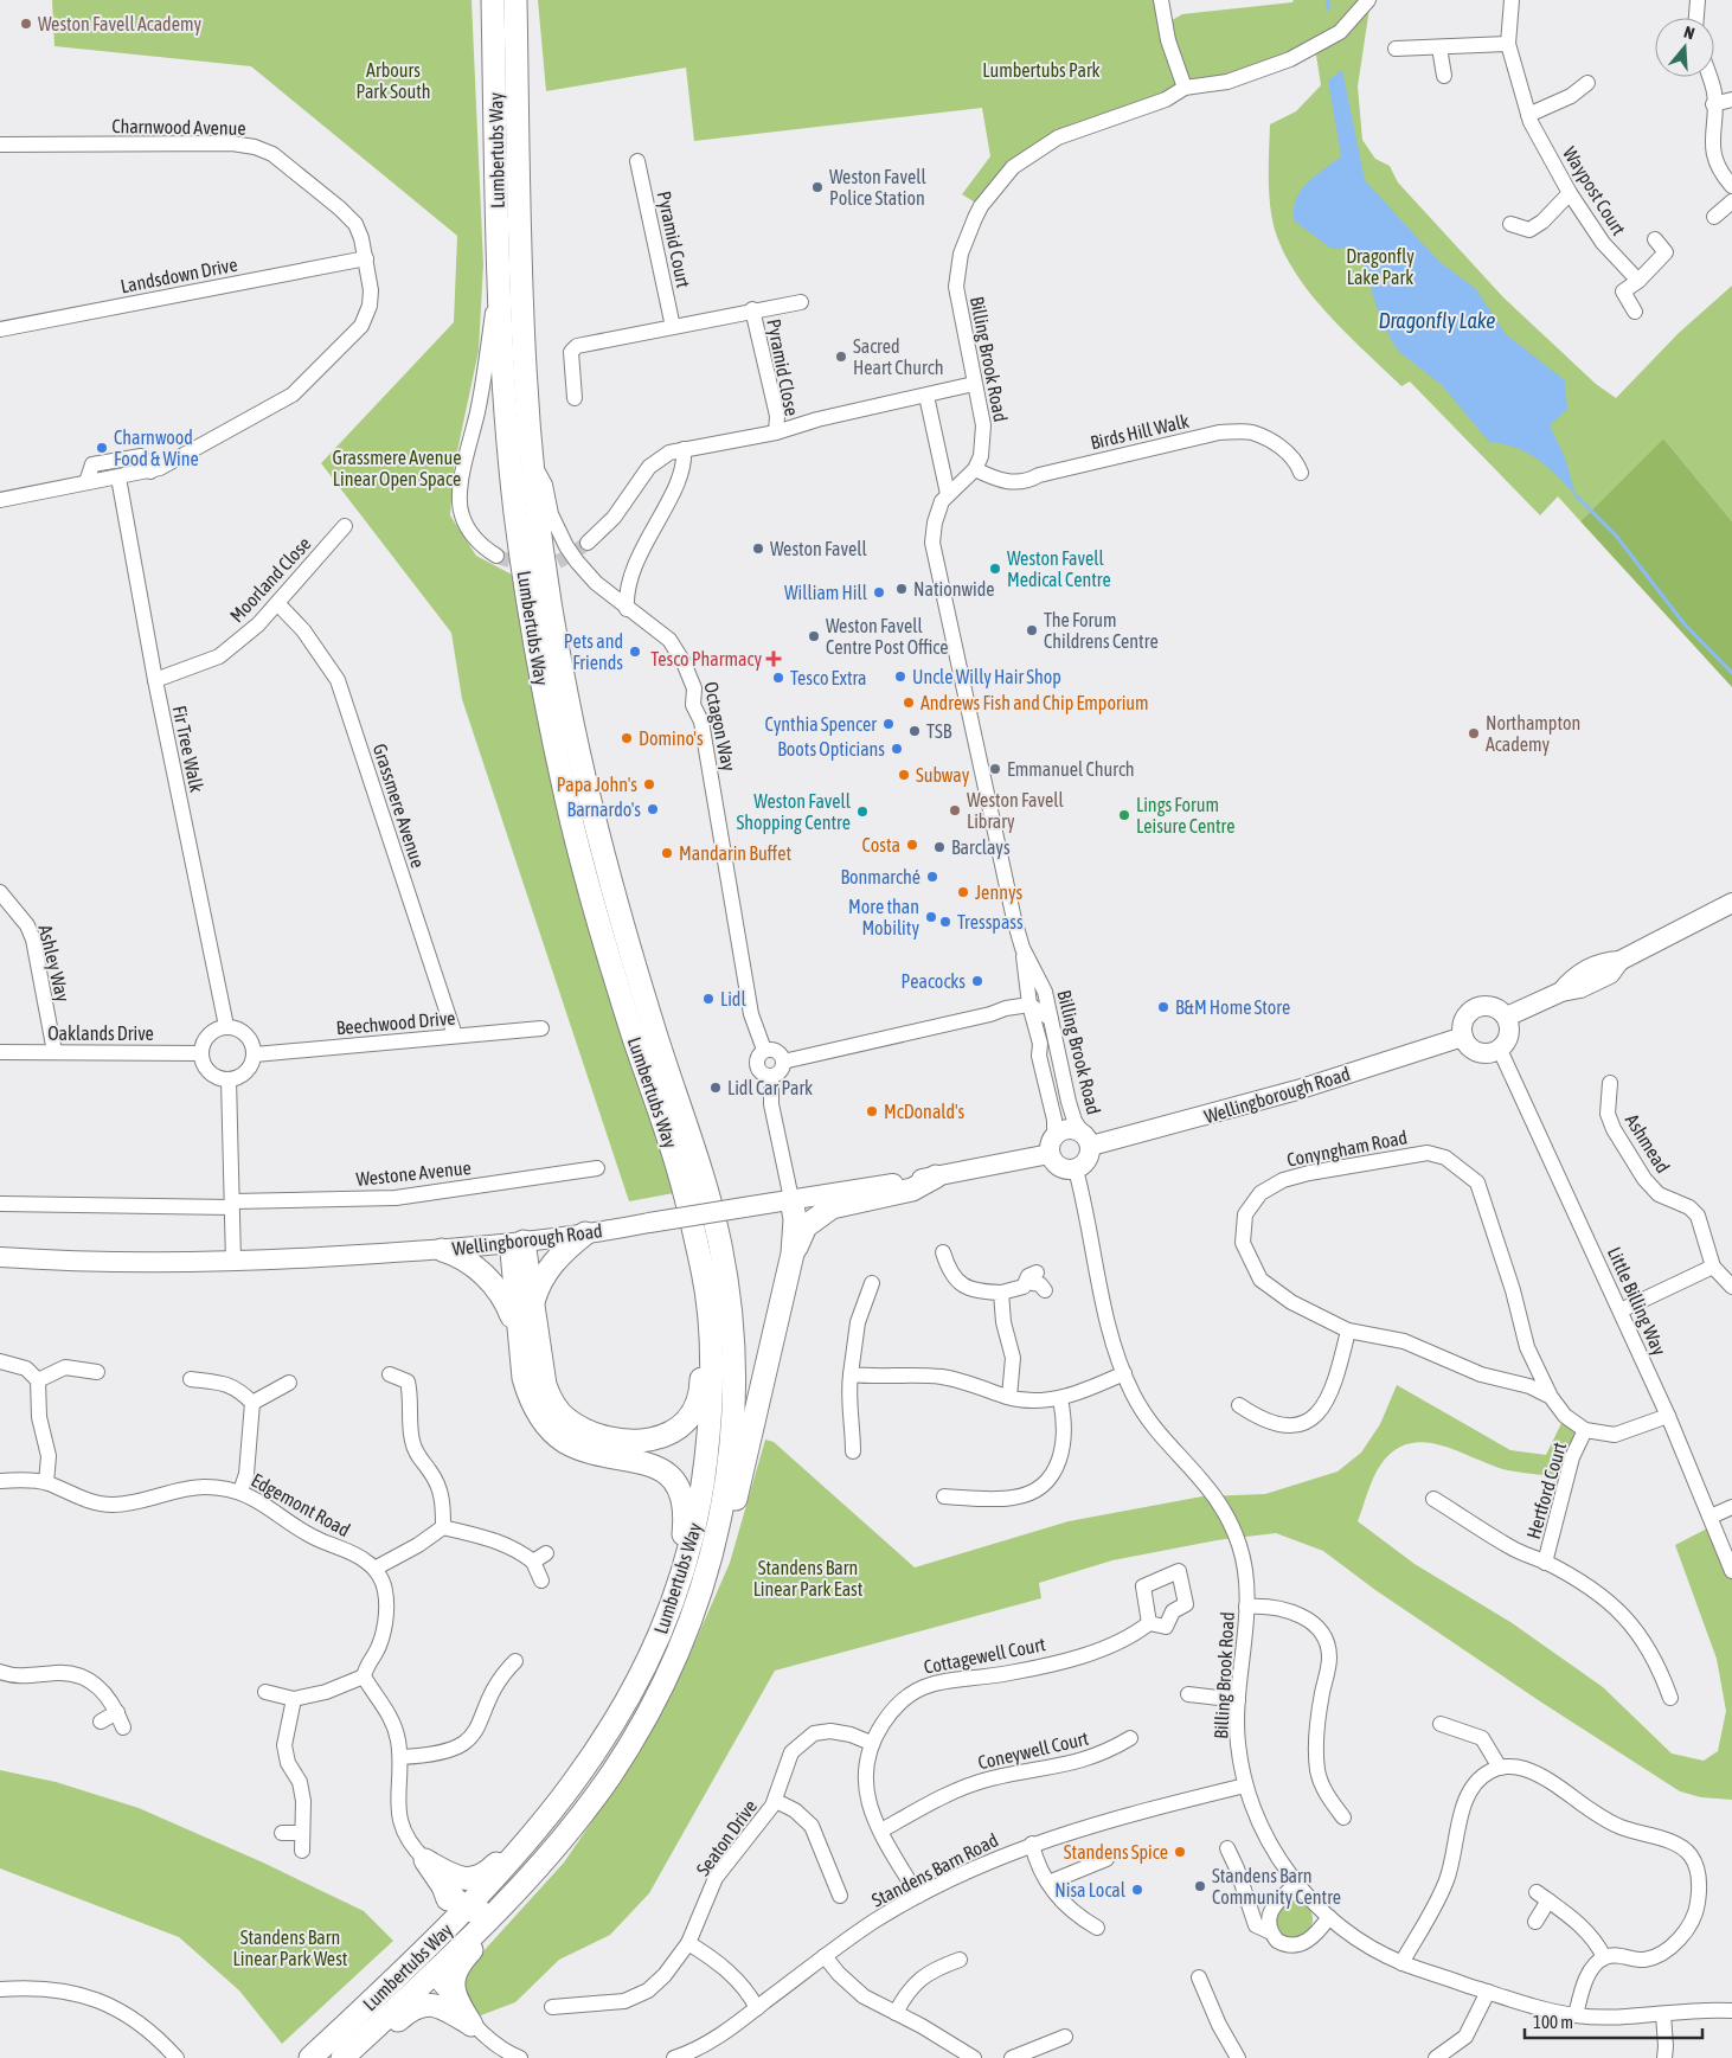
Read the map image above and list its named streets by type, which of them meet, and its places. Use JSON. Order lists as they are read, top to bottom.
{
  "streets": {
    "highway": ["Lumbertubs Way"],
    "main road": ["Wellingborough Road"],
    "street": [
      "Charnwood Avenue",
      "Waypost Court",
      "Pyramid Court",
      "Landsdown Drive",
      "Billing Brook Road",
      "Pyramid Close",
      "Birds Hill Walk",
      "Moorland Close",
      "Octagon Way",
      "Fir Tree Walk",
      "Grassmere Avenue",
      "Ashley Way",
      "Beechwood Drive",
      "Oaklands Drive",
      "Ashmead",
      "Conyngham Road",
      "Westone Avenue",
      "Little Billing Way",
      "Hertford Court",
      "Edgemont Road",
      "Cottagewell Court",
      "Coneywell Court",
      "Seaton Drive",
      "Standens Barn Road"
    ]
  },
  "crossings": [
    ["Charnwood Avenue", "Landsdown Drive"],
    ["Charnwood Avenue", "Fir Tree Walk"],
    ["Lumbertubs Way", "Octagon Way"],
    ["Billing Brook Road", "Birds Hill Walk"],
    ["Billing Brook Road", "Wellingborough Road"],
    ["Billing Brook Road", "Standens Barn Road"],
    ["Moorland Close", "Fir Tree Walk"],
    ["Moorland Close", "Grassmere Avenue"],
    ["Fir Tree Walk", "Beechwood Drive"],
    ["Fir Tree Walk", "Oaklands Drive"],
    ["Grassmere Avenue", "Beechwood Drive"],
    ["Ashley Way", "Oaklands Drive"],
    ["Beechwood Drive", "Oaklands Drive"],
    ["Wellingborough Road", "Little Billing Way"],
    ["Conyngham Road", "Little Billing Way"],
    ["Conyngham Road", "Hertford Court"],
    ["Cottagewell Court", "Coneywell Court"],
    ["Cottagewell Court", "Seaton Drive"],
    ["Cottagewell Court", "Standens Barn Road"]
  ],
  "water": ["Dragonfly Lake"],
  "parks": [
    "Arbours Park South",
    "Lumbertubs Park",
    "Dragonfly Lake Park",
    "Grassmere Avenue Linear Open Space",
    "Standens Barn Linear Park East",
    "Standens Barn Linear Park West"
  ],
  "places": {
    "other": [
      "Weston Favell Academy",
      "Weston Favell Police Station",
      "Sacred Heart Church",
      "Charnwood Food & Wine",
      "Weston Favell",
      "Weston Favell Medical Centre",
      "Nationwide",
      "William Hill",
      "The Forum Childrens Centre",
      "Weston Favell Centre Post Office",
      "Pets and Friends",
      "Uncle Willy Hair Shop",
      "Tesco Extra",
      "Andrews Fish and Chip Emporium",
      "Cynthia Spencer",
      "TSB",
      "Northampton Academy",
      "Domino's",
      "Boots Opticians",
      "Emmanuel Church",
      "Subway",
      "Papa John's",
      "Barnardo's",
      "Weston Favell Library",
      "Weston Favell Shopping Centre",
      "Lings Forum Leisure Centre",
      "Costa",
      "Barclays",
      "Mandarin Buffet",
      "Bonmarché",
      "Jennys",
      "More than Mobility",
      "Tresspass",
      "Peacocks",
      "Lidl",
      "B&M Home Store",
      "Lidl Car Park",
      "McDonald's",
      "Standens Spice",
      "Standens Barn Community Centre",
      "Nisa Local"
    ],
    "health": ["Tesco Pharmacy"]
  },
  "scale_bar": "100 m",
  "north": "top"
}
